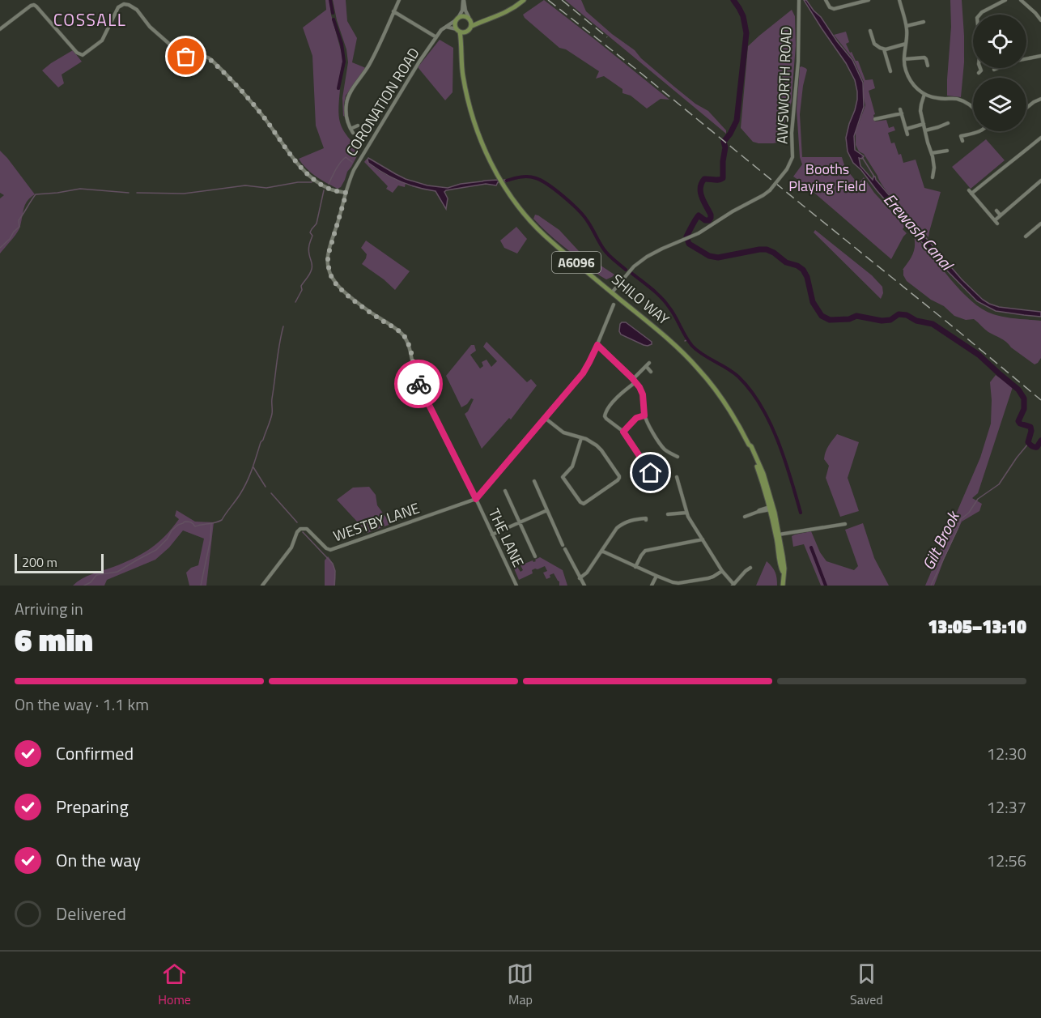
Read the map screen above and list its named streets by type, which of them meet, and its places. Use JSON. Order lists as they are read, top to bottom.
{
  "streets": {
    "main road": ["A6096", "SHILO WAY"],
    "street": [
      "AWSWORTH ROAD",
      "CORONATION ROAD",
      "WESTBY LANE",
      "THE LANE"
    ]
  },
  "crossings": [
    ["AWSWORTH ROAD", "SHILO WAY"],
    ["CORONATION ROAD", "SHILO WAY"],
    ["CORONATION ROAD", "WESTBY LANE"],
    ["CORONATION ROAD", "THE LANE"],
    ["WESTBY LANE", "THE LANE"]
  ],
  "districts": ["COSSALL"],
  "water": ["Erewash Canal", "Gilt Brook"],
  "parks": ["Booths Playing Field"],
  "scale_bar": "200 m",
  "page": {
    "scale": "200 m",
    "heading": ["6 min", "Arriving in", "13:05–13:10"],
    "bar": "On the way · 1.1 km",
    "list": [
      ["Confirmed", "12:30"],
      ["Preparing", "12:37"],
      ["On the way", "12:56"],
      "Delivered"
    ],
    "tabs": ["Home", "Map", "Saved"]
  }
}
